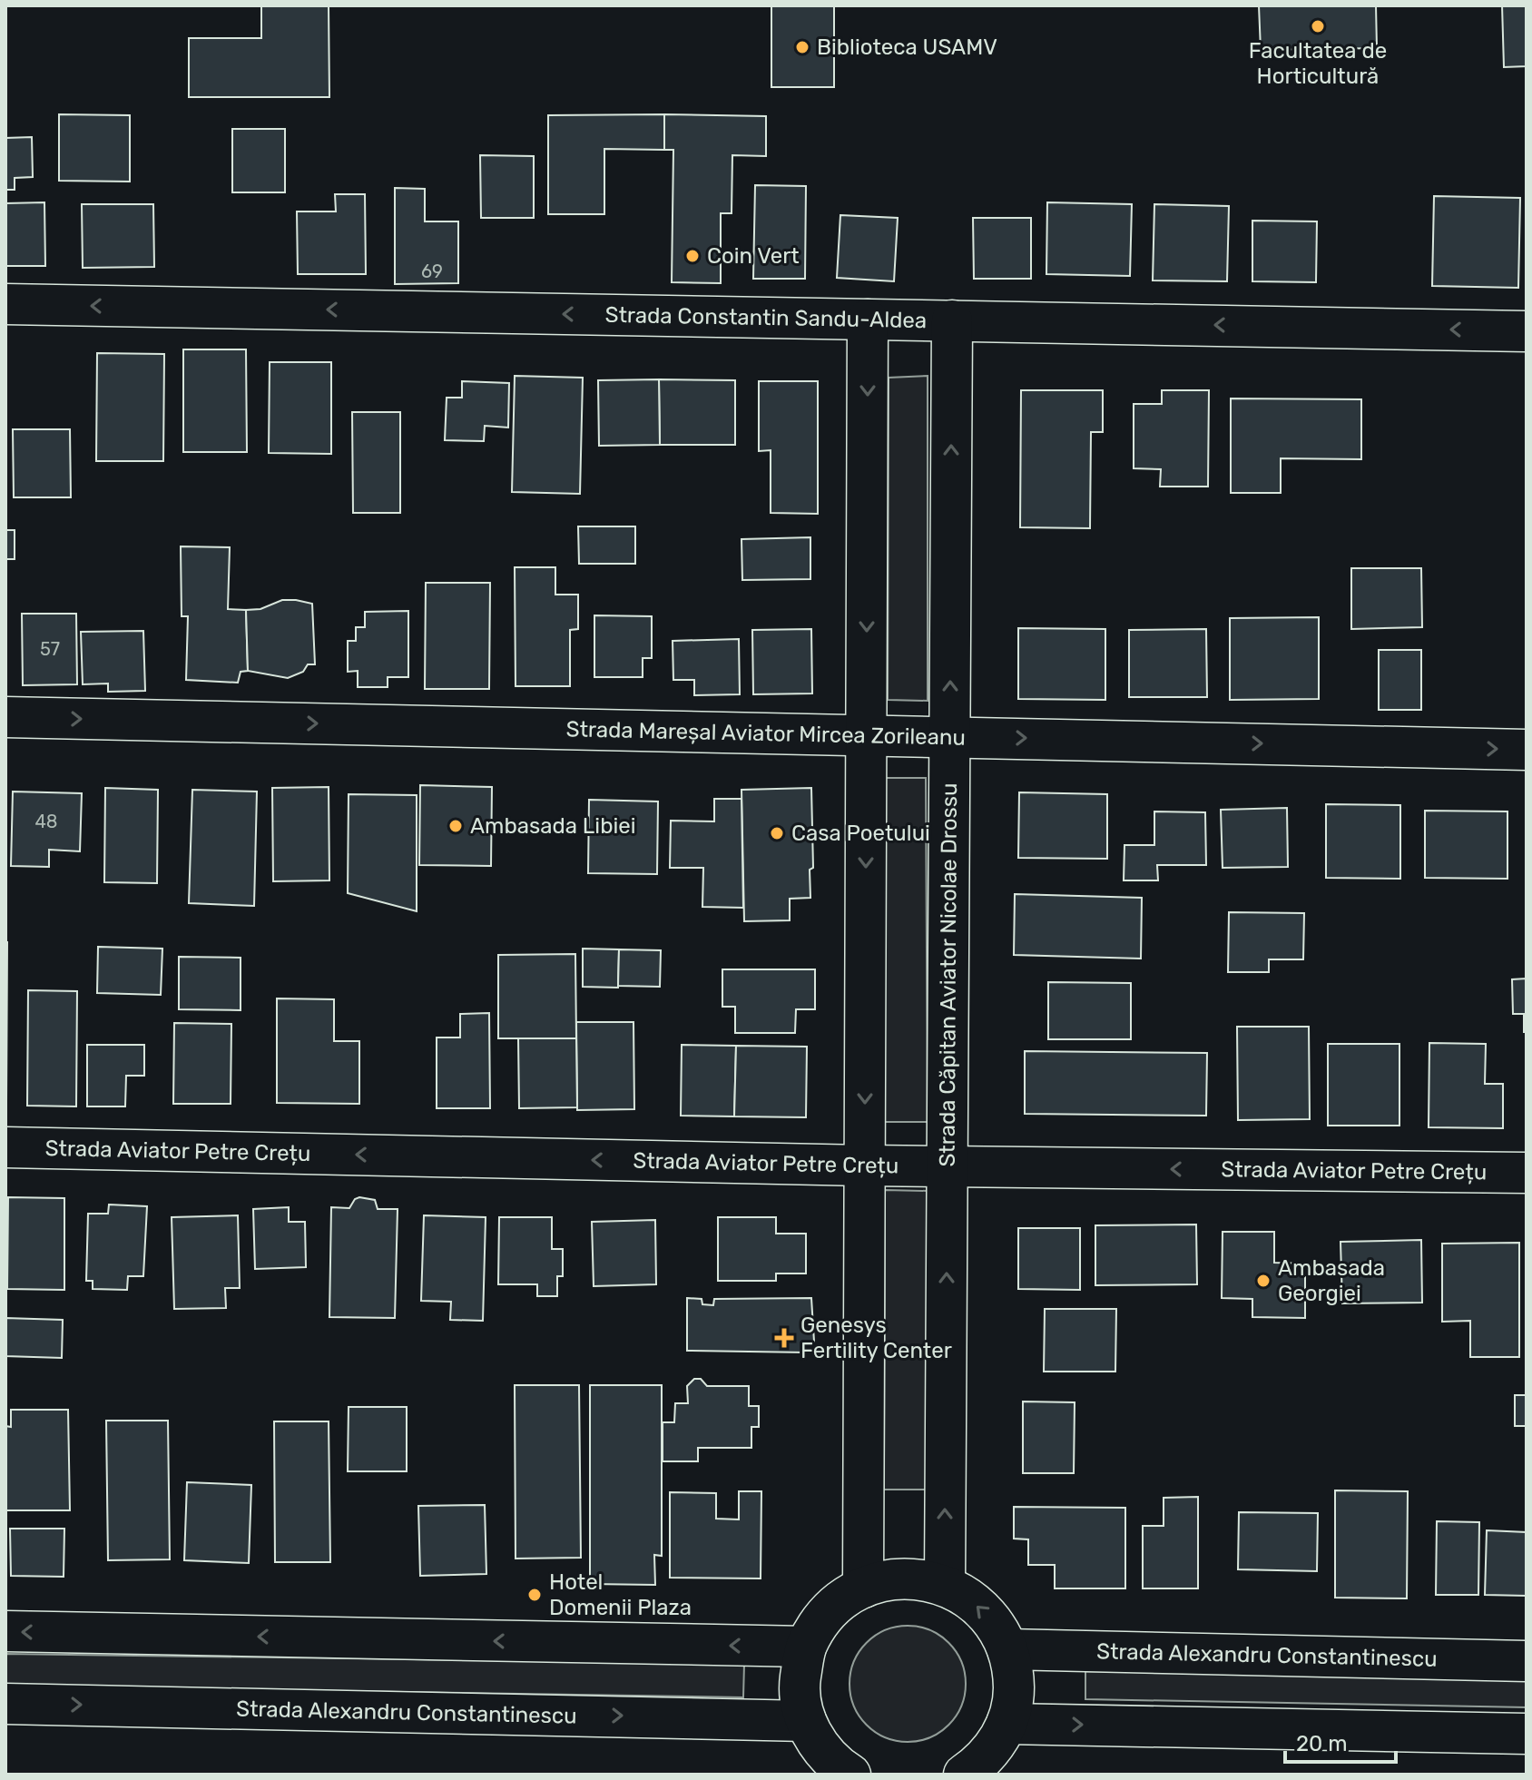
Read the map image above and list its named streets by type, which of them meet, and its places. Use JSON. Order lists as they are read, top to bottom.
{
  "streets": {
    "street": [
      "Strada Constantin Sandu-Aldea",
      "Strada Mareșal Aviator Mircea Zorileanu",
      "Strada Căpitan Aviator Nicolae Drossu",
      "Strada Aviator Petre Crețu",
      "Strada Alexandru Constantinescu"
    ]
  },
  "crossings": [
    ["Strada Constantin Sandu-Aldea", "Strada Căpitan Aviator Nicolae Drossu"],
    ["Strada Mareșal Aviator Mircea Zorileanu", "Strada Căpitan Aviator Nicolae Drossu"],
    ["Strada Căpitan Aviator Nicolae Drossu", "Strada Aviator Petre Crețu"]
  ],
  "one_way": ["Strada Constantin Sandu-Aldea", "Strada Mareșal Aviator Mircea Zorileanu", "Strada Aviator Petre Crețu"],
  "places": {
    "other": [
      "Facultatea de Horticultură",
      "Biblioteca USAMV",
      "Coin Vert",
      "Ambasada Libiei",
      "Casa Poetului",
      "Ambasada Georgiei",
      "Hotel Domenii Plaza"
    ],
    "health": ["Genesys Fertility Center"]
  },
  "house_numbers": ["69", "57", "48"],
  "scale_bar": "20 m"
}
